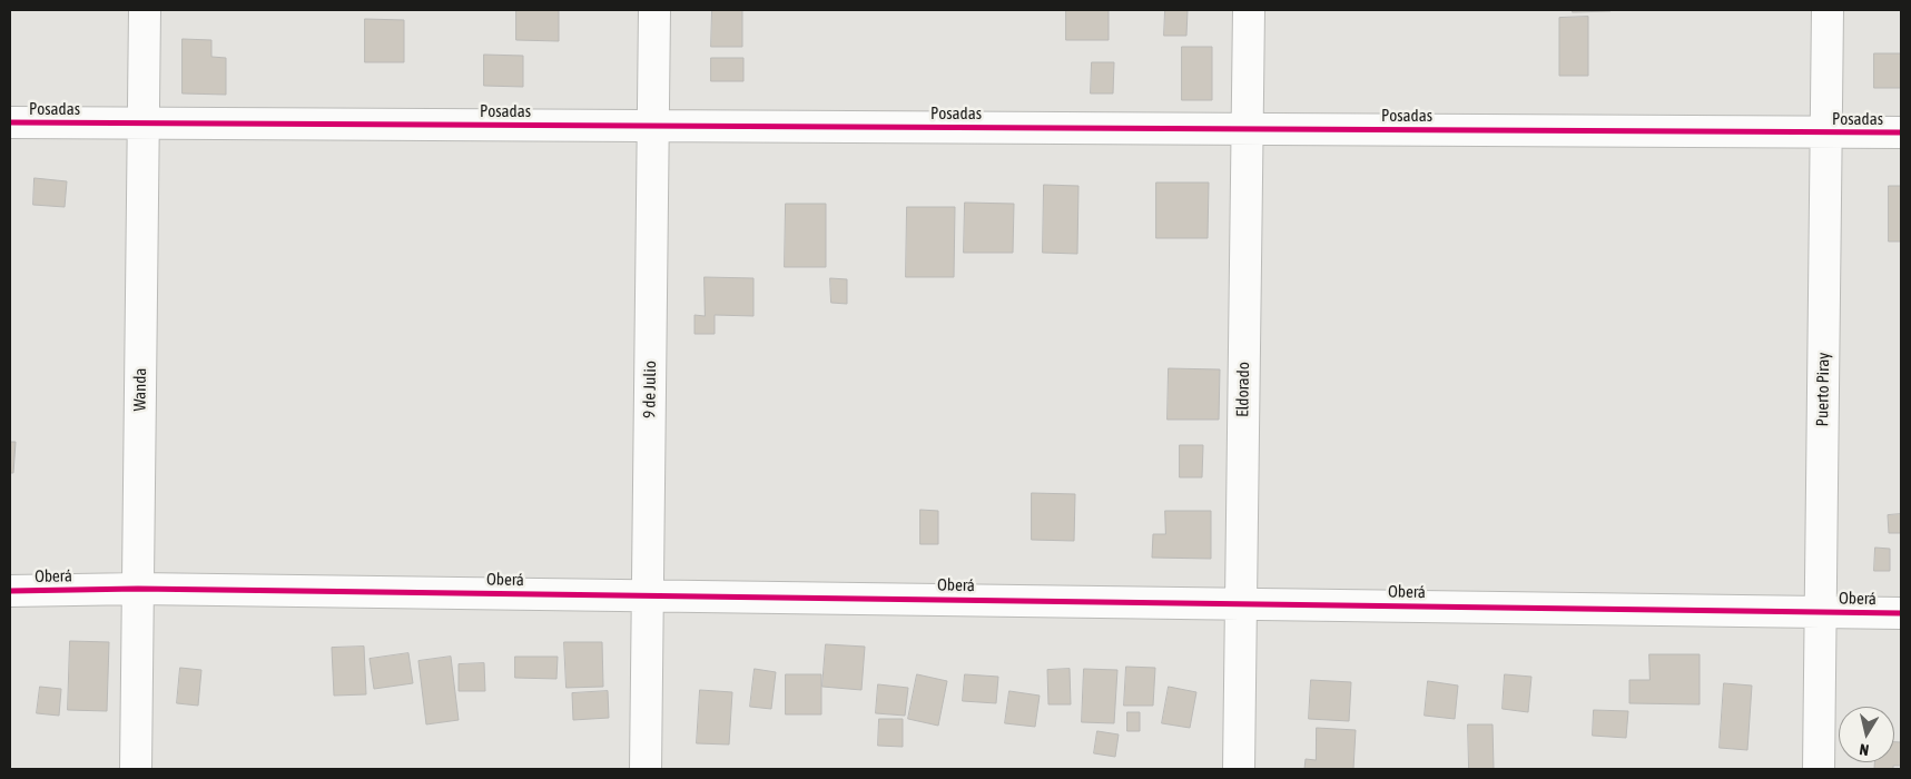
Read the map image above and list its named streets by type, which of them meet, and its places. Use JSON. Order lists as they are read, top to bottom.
{
  "streets": {
    "street": [
      "Posadas",
      "Wanda",
      "9 de Julio",
      "Eldorado",
      "Puerto Piray",
      "Oberá"
    ]
  },
  "crossings": [
    ["Posadas", "Wanda"],
    ["Posadas", "9 de Julio"],
    ["Posadas", "Eldorado"],
    ["Posadas", "Puerto Piray"],
    ["Wanda", "Oberá"],
    ["9 de Julio", "Oberá"],
    ["Eldorado", "Oberá"],
    ["Puerto Piray", "Oberá"]
  ],
  "north": "bottom"
}
